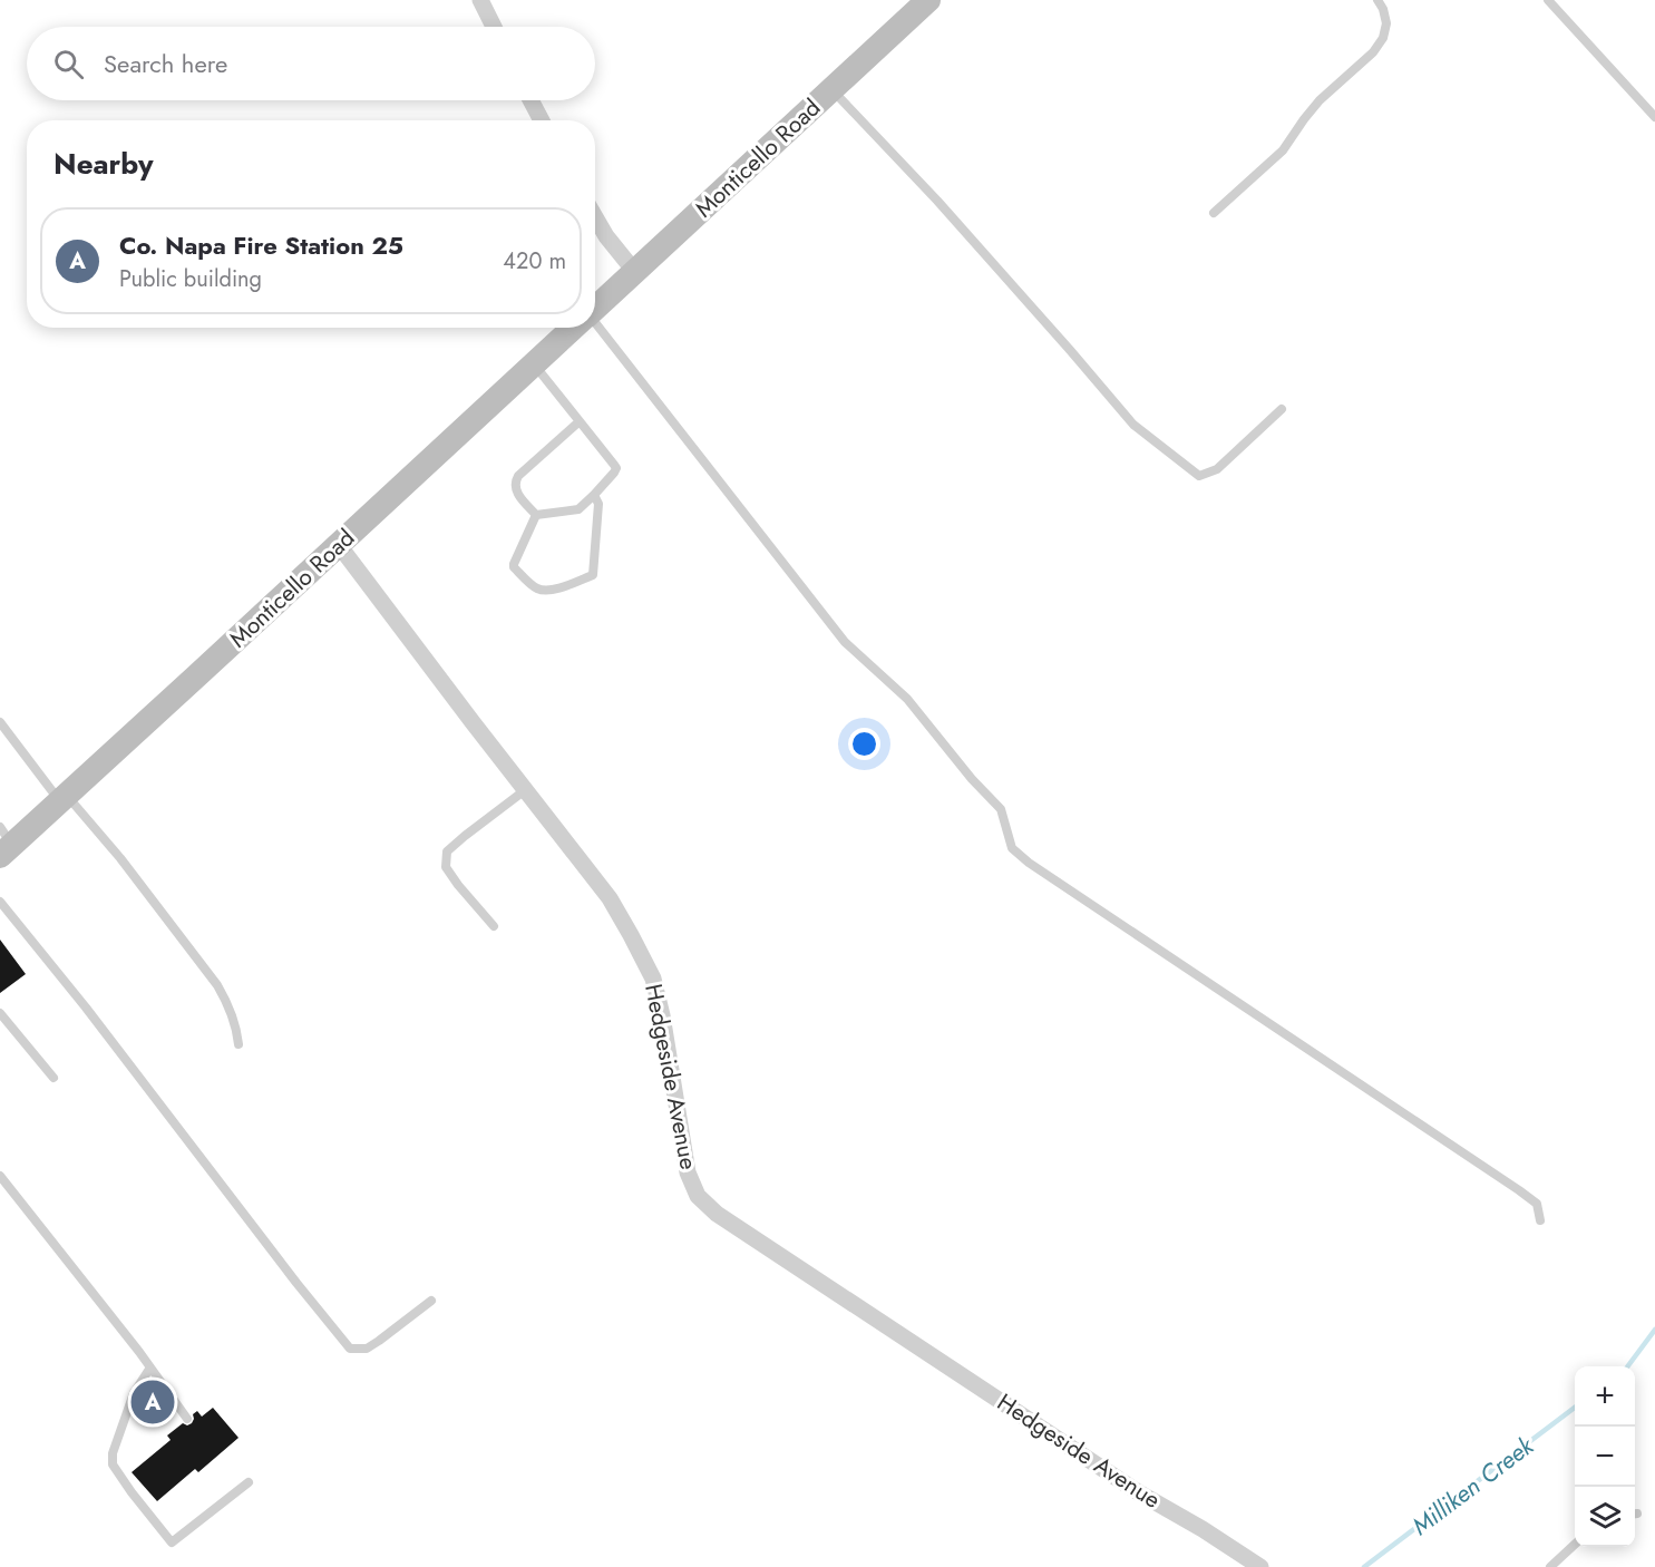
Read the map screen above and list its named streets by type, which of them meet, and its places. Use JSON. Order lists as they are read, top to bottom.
{
  "streets": {
    "main road": ["Monticello Road"],
    "street": ["Hedgeside Avenue"]
  },
  "crossings": [
    ["Monticello Road", "Hedgeside Avenue"]
  ],
  "water": ["Milliken Creek"],
  "page": {
    "search": "Search here",
    "heading": "Nearby",
    "list": [
      {
        "mark": "A",
        "name": "Co. Napa Fire Station 25",
        "note": "Public building",
        "value": "420 m"
      }
    ],
    "map_buttons": ["+", "−"],
    "pins": "A"
  }
}
